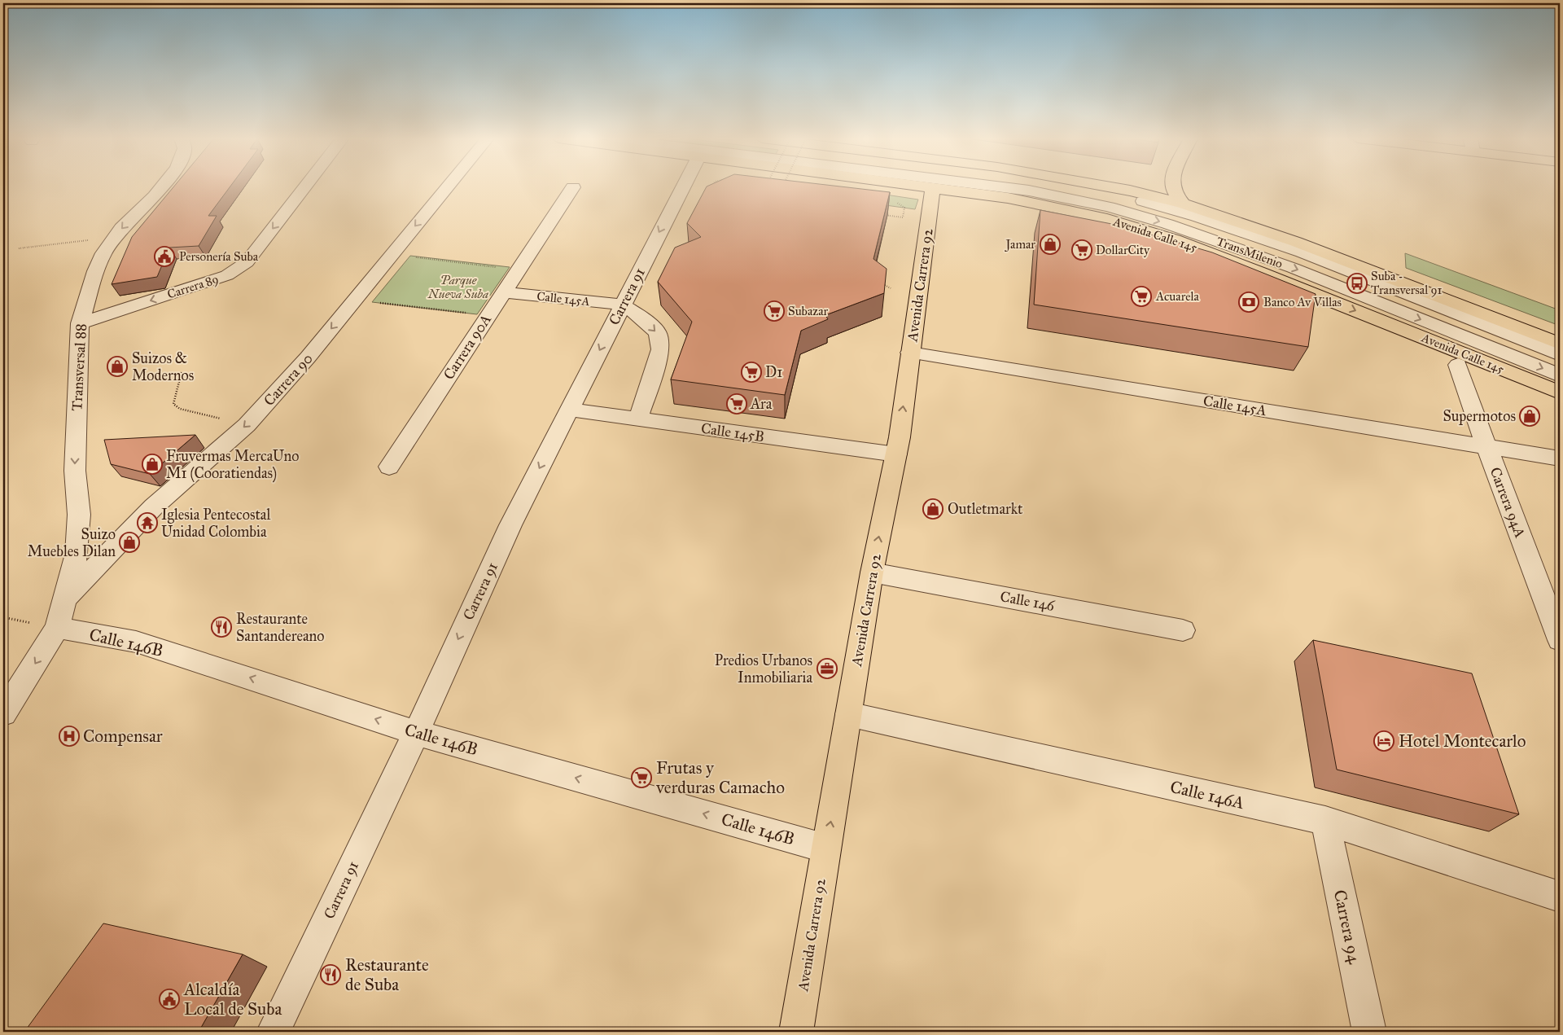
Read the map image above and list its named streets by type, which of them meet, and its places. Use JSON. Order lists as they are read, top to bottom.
{
  "streets": {
    "main road": ["Avenida Calle 145", "Avenida Carrera 92"],
    "street": [
      "TransMilenio",
      "Carrera 89",
      "Carrera 91",
      "Calle 145A",
      "Carrera 90A",
      "Transversal 88",
      "Carrera 90",
      "Calle 145B",
      "Carrera 94A",
      "Calle 146",
      "Calle 146B",
      "Calle 146A",
      "Carrera 94"
    ]
  },
  "crossings": [
    ["Avenida Calle 145", "Avenida Carrera 92"],
    ["Avenida Carrera 92", "Calle 145A"],
    ["Avenida Carrera 92", "Calle 145B"],
    ["Avenida Carrera 92", "Calle 146"],
    ["Avenida Carrera 92", "Calle 146B"],
    ["Avenida Carrera 92", "Calle 146A"],
    ["Carrera 89", "Transversal 88"],
    ["Carrera 91", "Calle 145A"],
    ["Carrera 91", "Calle 145B"],
    ["Carrera 91", "Calle 146B"],
    ["Calle 145A", "Carrera 90A"],
    ["Calle 145A", "Carrera 94A"],
    ["Transversal 88", "Carrera 90"],
    ["Transversal 88", "Calle 146B"],
    ["Calle 146A", "Carrera 94"]
  ],
  "one_way": [
    "Avenida Carrera 92",
    "Carrera 89",
    "Carrera 91",
    "Transversal 88",
    "Carrera 90",
    "Calle 146B"
  ],
  "parks": ["Parque Nueva Suba"],
  "places": {
    "shop": [
      "Jamar",
      "Suizos & Modernos",
      "Supermotos",
      "Fruvermas MercaUno M1 (Cooratiendas)",
      "Outletmarkt",
      "Suizo Muebles Dilan"
    ],
    "supermarket": [
      "DollarCity",
      "Acuarela",
      "Subazar",
      "D1",
      "Ara",
      "Frutas y verduras Camacho"
    ],
    "public building": ["Personería Suba", "Alcaldía Local de Suba"],
    "bus stop": ["Suba - Transversal 91"],
    "bank": ["Banco Av Villas"],
    "temple": ["Iglesia Pentecostal Unidad Colombia"],
    "restaurant": ["Restaurante Santandereano", "Restaurante de Suba"],
    "office": ["Predios Urbanos Inmobiliaria"],
    "hospital": ["Compensar"],
    "hotel": ["Hotel Montecarlo"]
  }
}
